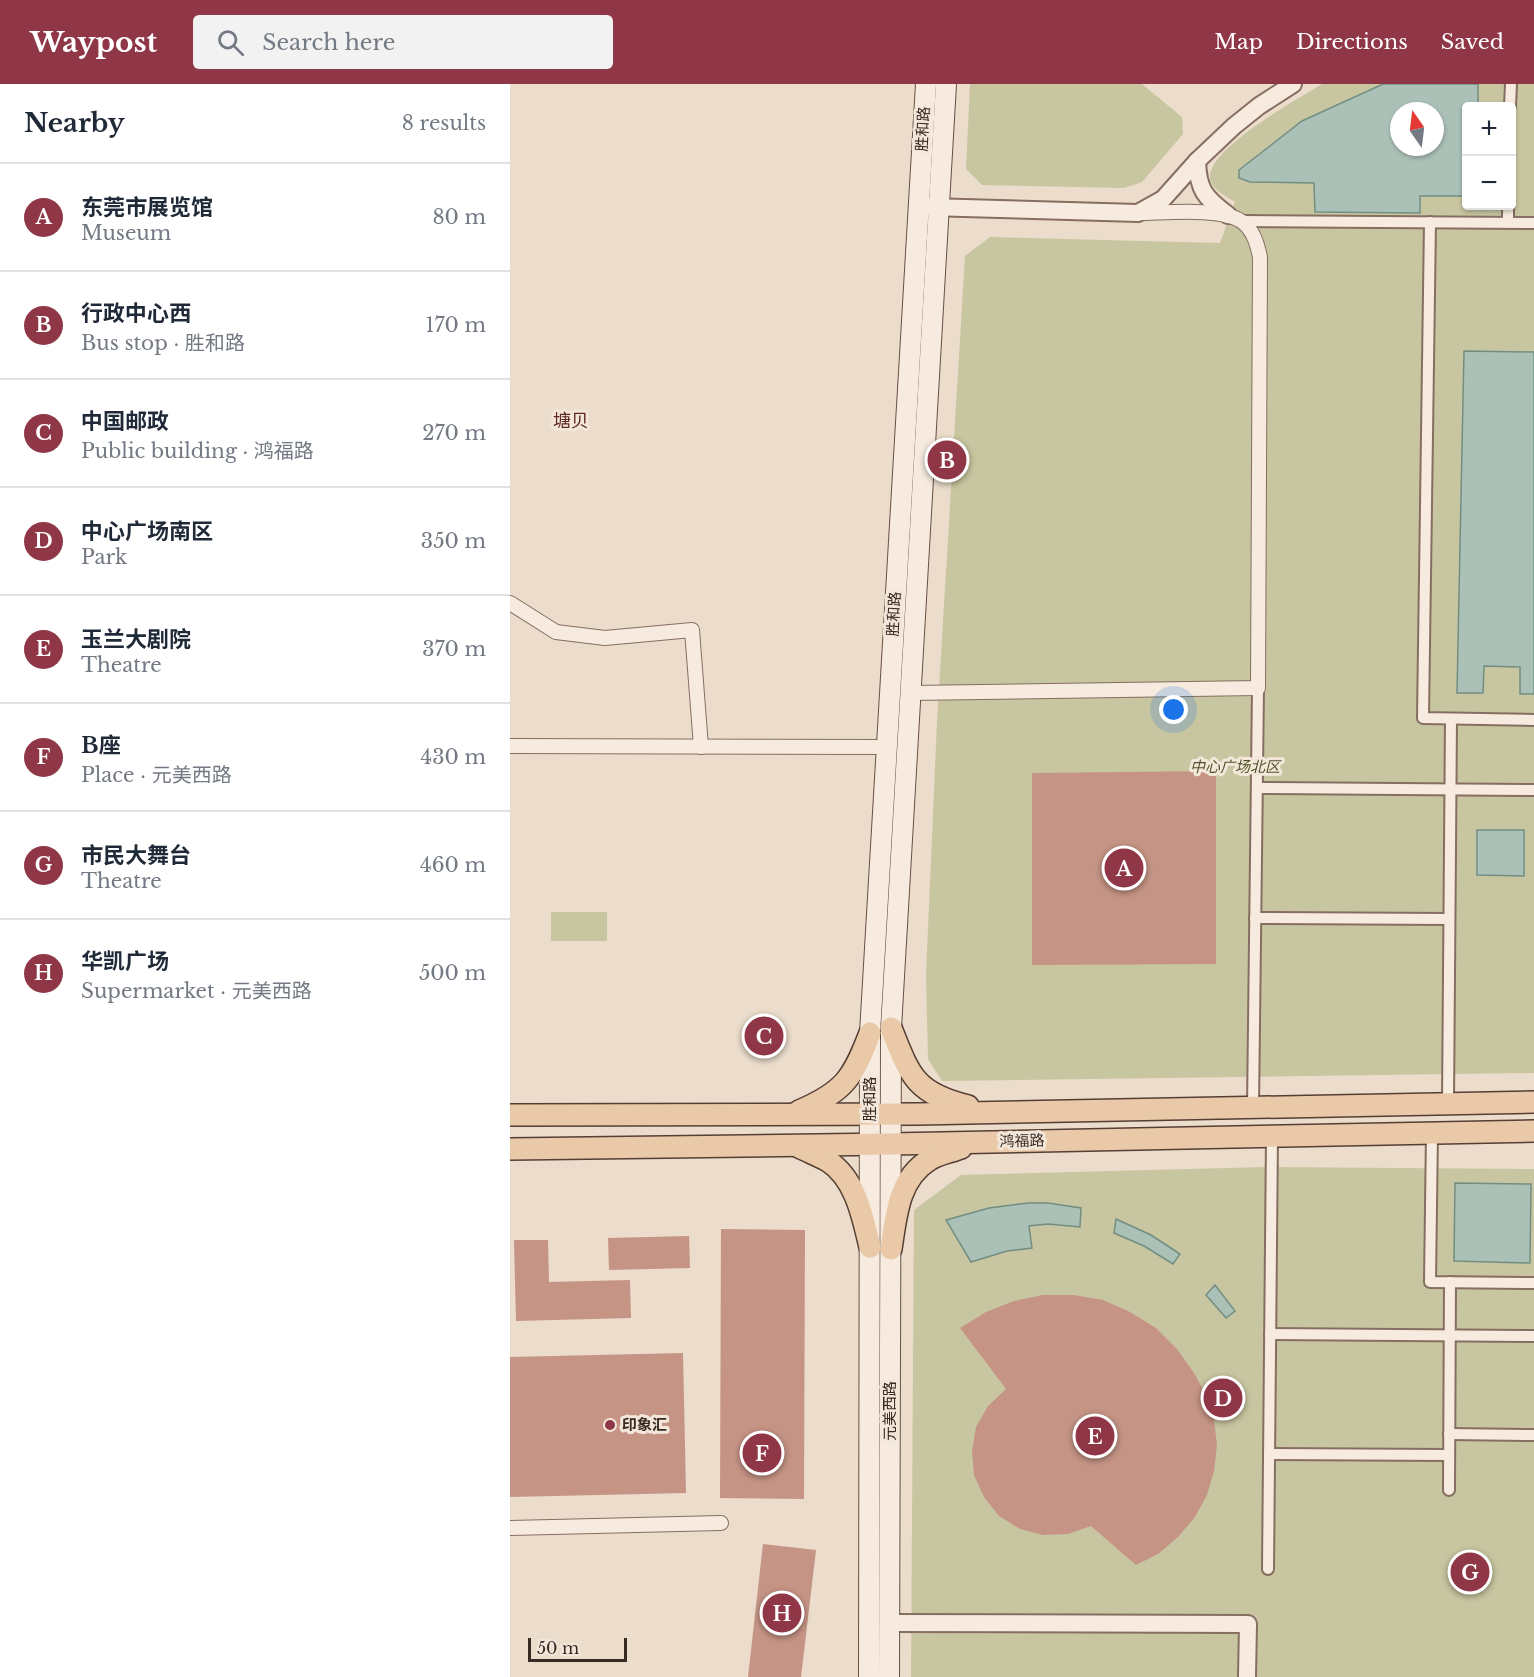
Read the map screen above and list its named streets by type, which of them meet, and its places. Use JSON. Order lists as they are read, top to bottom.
{
  "streets": {
    "main road": ["胜和路", "鸿福路", "元美西路"]
  },
  "crossings": [
    ["胜和路", "鸿福路"],
    ["胜和路", "元美西路"],
    ["鸿福路", "元美西路"]
  ],
  "districts": ["塘贝"],
  "parks": ["中心广场北区"],
  "places": ["印象汇"],
  "scale_bar": "50 m",
  "north": "top",
  "page": {
    "header": "Waypost",
    "search": "Search here",
    "nav": ["Map", "Directions", "Saved"],
    "heading": ["Nearby", "8 results"],
    "map_buttons": ["+", "−"],
    "list": [
      {
        "mark": "A",
        "name": "东莞市展览馆",
        "note": "Museum",
        "value": "80 m"
      },
      {
        "mark": "B",
        "name": "行政中心西",
        "note": "Bus stop · 胜和路",
        "value": "170 m"
      },
      {
        "mark": "C",
        "name": "中国邮政",
        "note": "Public building · 鸿福路",
        "value": "270 m"
      },
      {
        "mark": "D",
        "name": "中心广场南区",
        "note": "Park",
        "value": "350 m"
      },
      {
        "mark": "E",
        "name": "玉兰大剧院",
        "note": "Theatre",
        "value": "370 m"
      },
      {
        "mark": "F",
        "name": "B座",
        "note": "Place · 元美西路",
        "value": "430 m"
      },
      {
        "mark": "G",
        "name": "市民大舞台",
        "note": "Theatre",
        "value": "460 m"
      },
      {
        "mark": "H",
        "name": "华凯广场",
        "note": "Supermarket · 元美西路",
        "value": "500 m"
      }
    ],
    "pins": [
      "B",
      "A",
      "C",
      "D",
      "E",
      "F",
      "G",
      "H"
    ],
    "scale": "50 m"
  }
}
